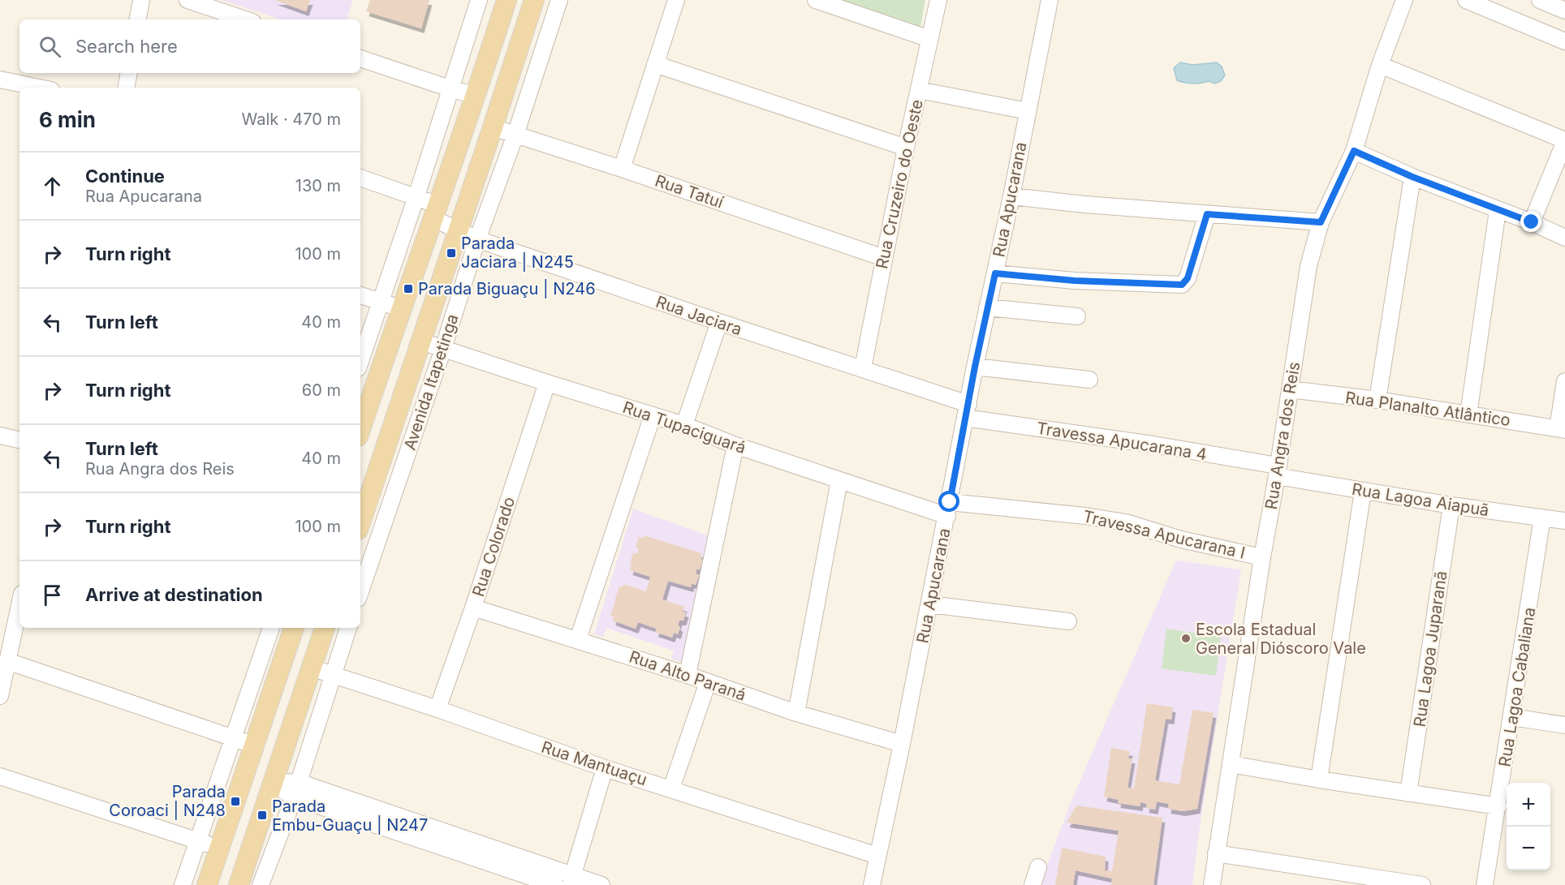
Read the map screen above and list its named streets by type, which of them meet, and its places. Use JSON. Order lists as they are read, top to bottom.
{
  "streets": {
    "main road": ["Avenida Itapetinga"],
    "street": [
      "Rua Cruzeiro do Oeste",
      "Rua Tatuí",
      "Rua Apucarana",
      "Rua Jaciara",
      "Rua Planalto Atlântico",
      "Rua Tupaciguará",
      "Rua Angra dos Reis",
      "Travessa Apucarana 4",
      "Rua Lagoa Aiapuã",
      "Travessa Apucarana I",
      "Rua Colorado",
      "Rua Lagoa Juparanã",
      "Rua Alto Paraná",
      "Rua Lagoa Cabaliana",
      "Rua Mantuaçu"
    ]
  },
  "crossings": [
    ["Rua Cruzeiro do Oeste", "Rua Tatuí"],
    ["Rua Cruzeiro do Oeste", "Rua Jaciara"],
    ["Rua Tatuí", "Avenida Itapetinga"],
    ["Rua Apucarana", "Rua Jaciara"],
    ["Rua Apucarana", "Rua Tupaciguará"],
    ["Rua Apucarana", "Travessa Apucarana 4"],
    ["Rua Apucarana", "Travessa Apucarana I"],
    ["Rua Apucarana", "Rua Alto Paraná"],
    ["Rua Apucarana", "Rua Mantuaçu"],
    ["Rua Jaciara", "Avenida Itapetinga"],
    ["Rua Jaciara", "Travessa Apucarana 4"],
    ["Avenida Itapetinga", "Rua Tupaciguará"],
    ["Rua Planalto Atlântico", "Rua Angra dos Reis"],
    ["Rua Tupaciguará", "Travessa Apucarana I"],
    ["Rua Tupaciguará", "Rua Colorado"],
    ["Rua Angra dos Reis", "Travessa Apucarana 4"],
    ["Rua Angra dos Reis", "Rua Lagoa Aiapuã"],
    ["Rua Angra dos Reis", "Travessa Apucarana I"],
    ["Travessa Apucarana 4", "Rua Lagoa Aiapuã"],
    ["Rua Lagoa Aiapuã", "Rua Lagoa Juparanã"],
    ["Rua Lagoa Aiapuã", "Rua Lagoa Cabaliana"],
    ["Rua Colorado", "Rua Alto Paraná"],
    ["Rua Colorado", "Rua Mantuaçu"]
  ],
  "places": {
    "transit": [
      "Parada Jaciara | N245",
      "Parada Biguaçu | N246",
      "Parada Coroaci | N248",
      "Parada Embu-Guaçu | N247"
    ],
    "other": ["Escola Estadual General Dióscoro Vale"]
  },
  "page": {
    "search": "Search here",
    "heading": ["6 min", "Walk · 470 m"],
    "list": [
      ["Continue", "Rua Apucarana", "130 m"],
      ["Turn right", "100 m"],
      ["Turn left", "40 m"],
      ["Turn right", "60 m"],
      ["Turn left", "Rua Angra dos Reis", "40 m"],
      ["Turn right", "100 m"],
      "Arrive at destination"
    ],
    "map_buttons": ["+", "−"]
  }
}
